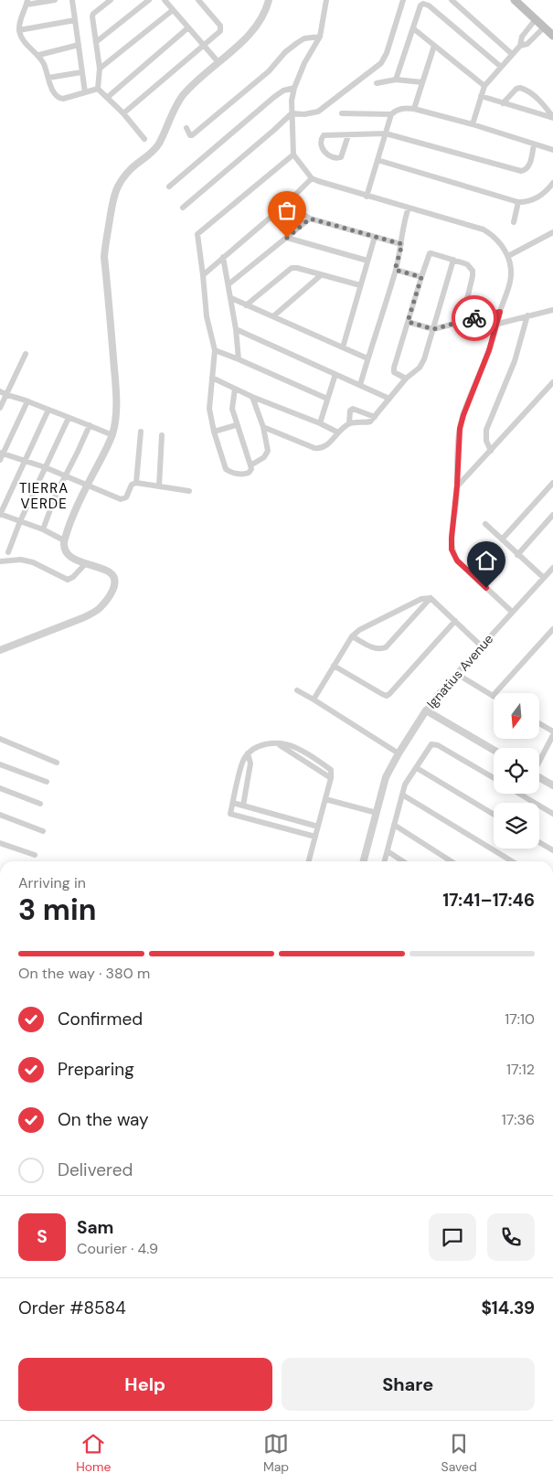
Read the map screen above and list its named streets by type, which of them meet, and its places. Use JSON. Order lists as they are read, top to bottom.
{
  "streets": {
    "street": ["Ignatius Avenue"]
  },
  "districts": ["TIERRA VERDE"],
  "north": "bottom",
  "page": {
    "heading": ["3 min", "Arriving in", "17:41–17:46"],
    "panel": [
      "Sam",
      "Courier · 4.9",
      "Order #8584",
      "$14.39"
    ],
    "bar": "On the way · 380 m",
    "list": [
      ["Confirmed", "17:10"],
      ["Preparing", "17:12"],
      ["On the way", "17:36"],
      "Delivered"
    ],
    "round": "S",
    "buttons": ["Help", "Share"],
    "tabs": ["Home", "Map", "Saved"]
  }
}
